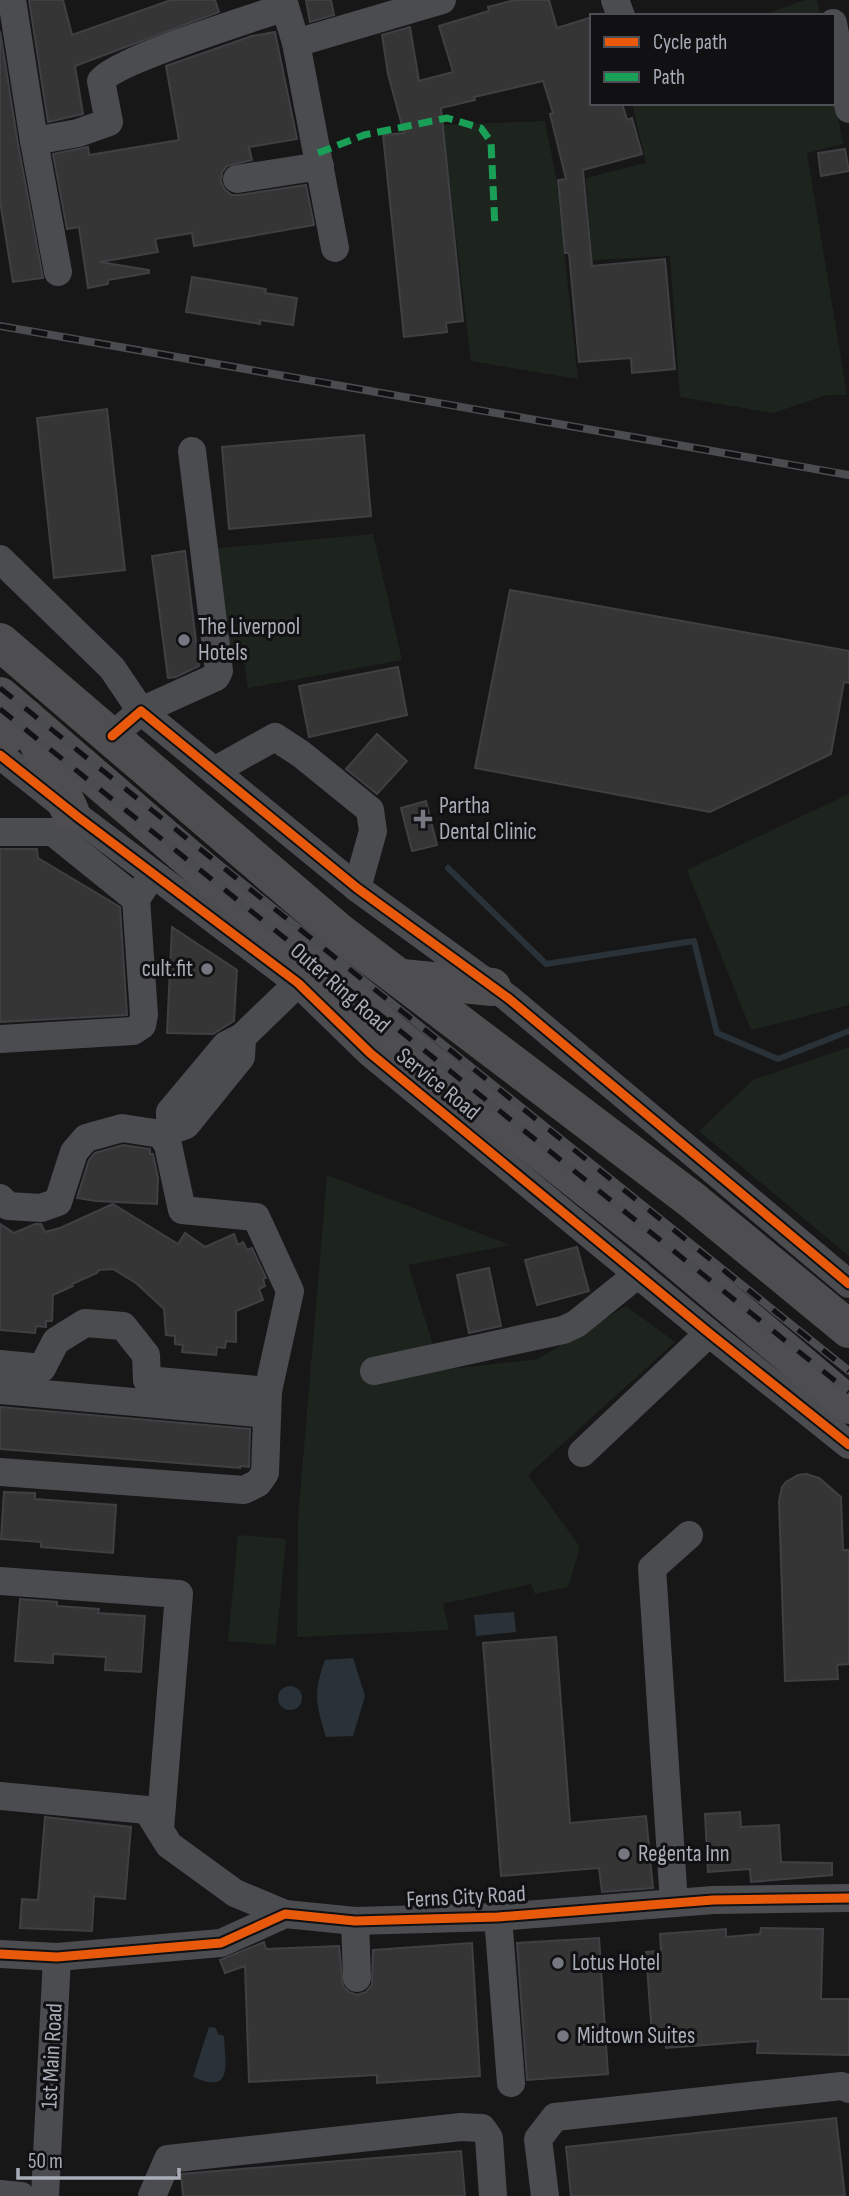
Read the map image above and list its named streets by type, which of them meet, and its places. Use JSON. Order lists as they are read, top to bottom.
{
  "streets": {
    "highway": ["Outer Ring Road"],
    "street": ["Service Road", "Ferns City Road", "1st Main Road"]
  },
  "places": {
    "other": [
      "The Liverpool Hotels",
      "cult.fit",
      "Regenta Inn",
      "Lotus Hotel",
      "Midtown Suites"
    ],
    "health": ["Partha Dental Clinic"]
  },
  "legend": ["Cycle path", "Path"],
  "scale_bar": "50 m"
}
